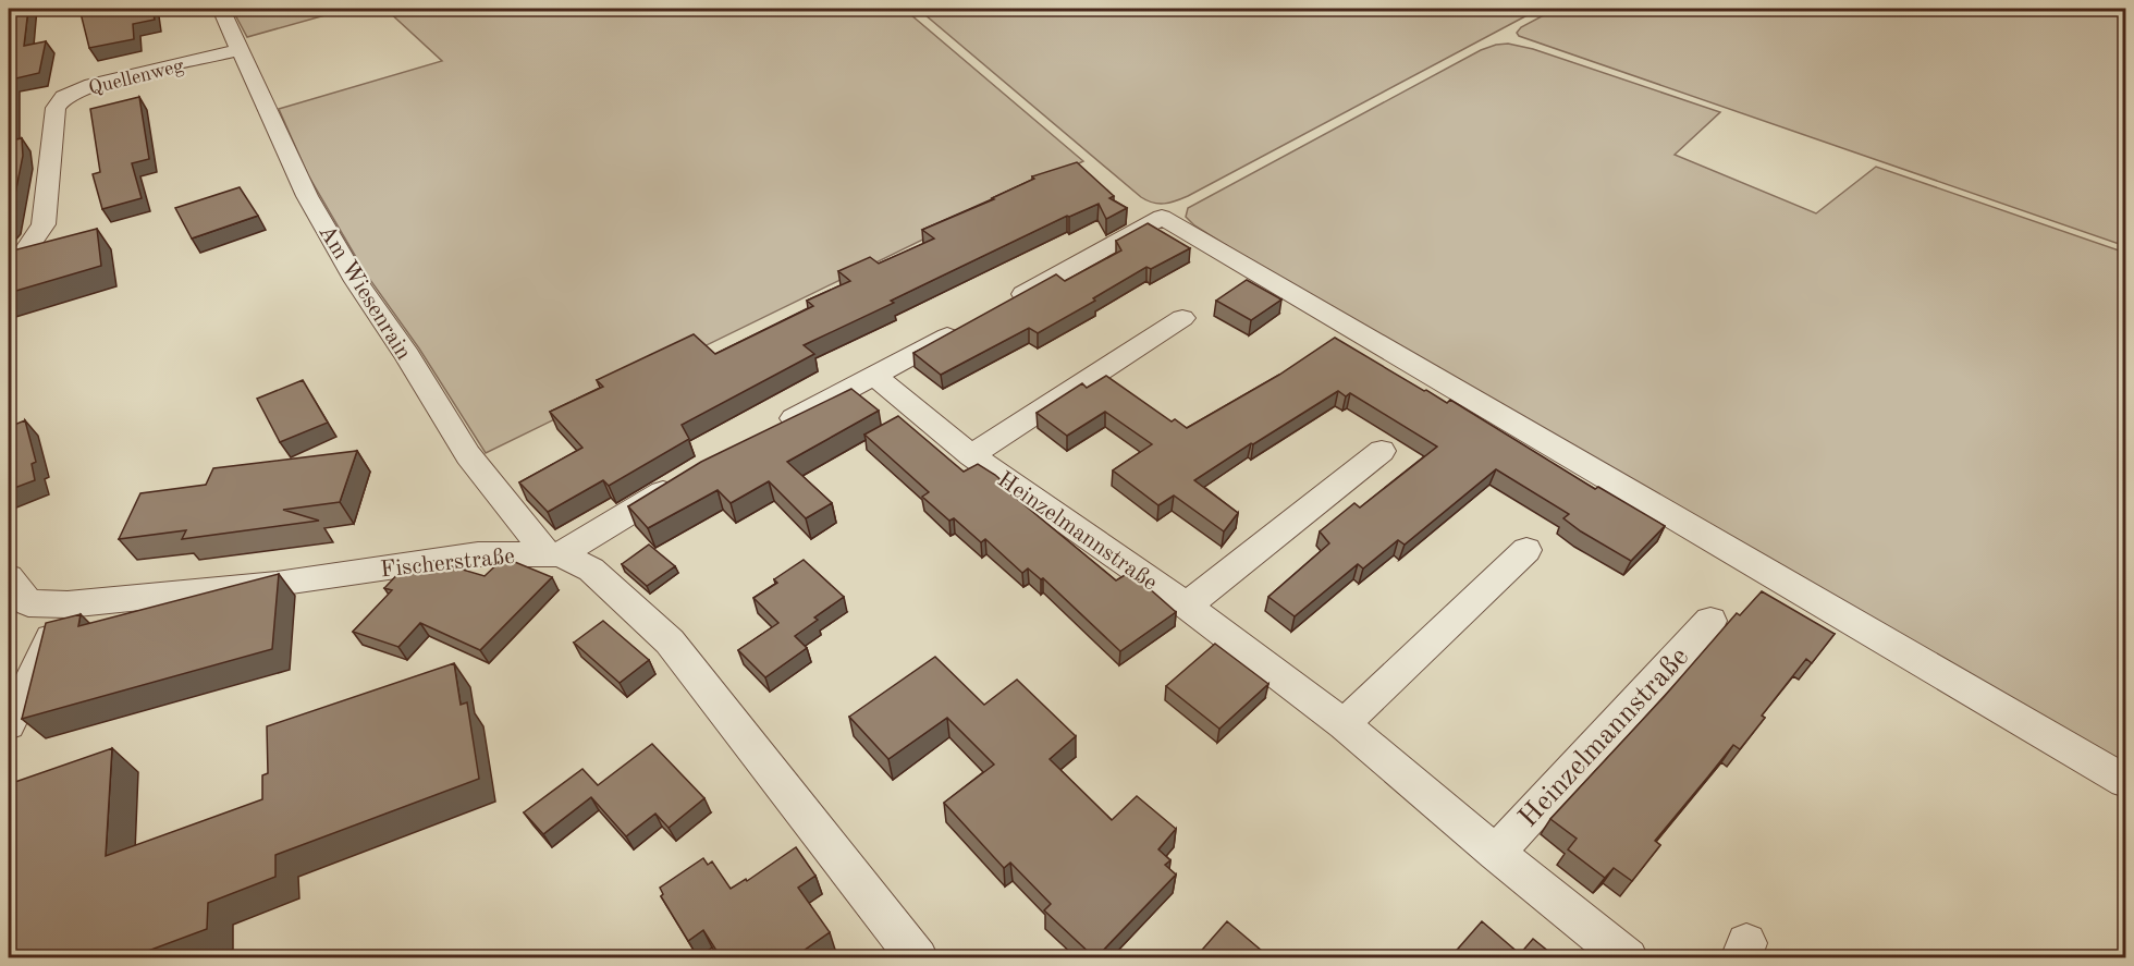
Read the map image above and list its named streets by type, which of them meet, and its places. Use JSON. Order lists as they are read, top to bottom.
{
  "streets": {
    "street": [
      "Quellenweg",
      "Am Wiesenrain",
      "Heinzelmannstraße",
      "Fischerstraße"
    ]
  },
  "crossings": [
    ["Quellenweg", "Am Wiesenrain"],
    ["Am Wiesenrain", "Fischerstraße"]
  ]
}
